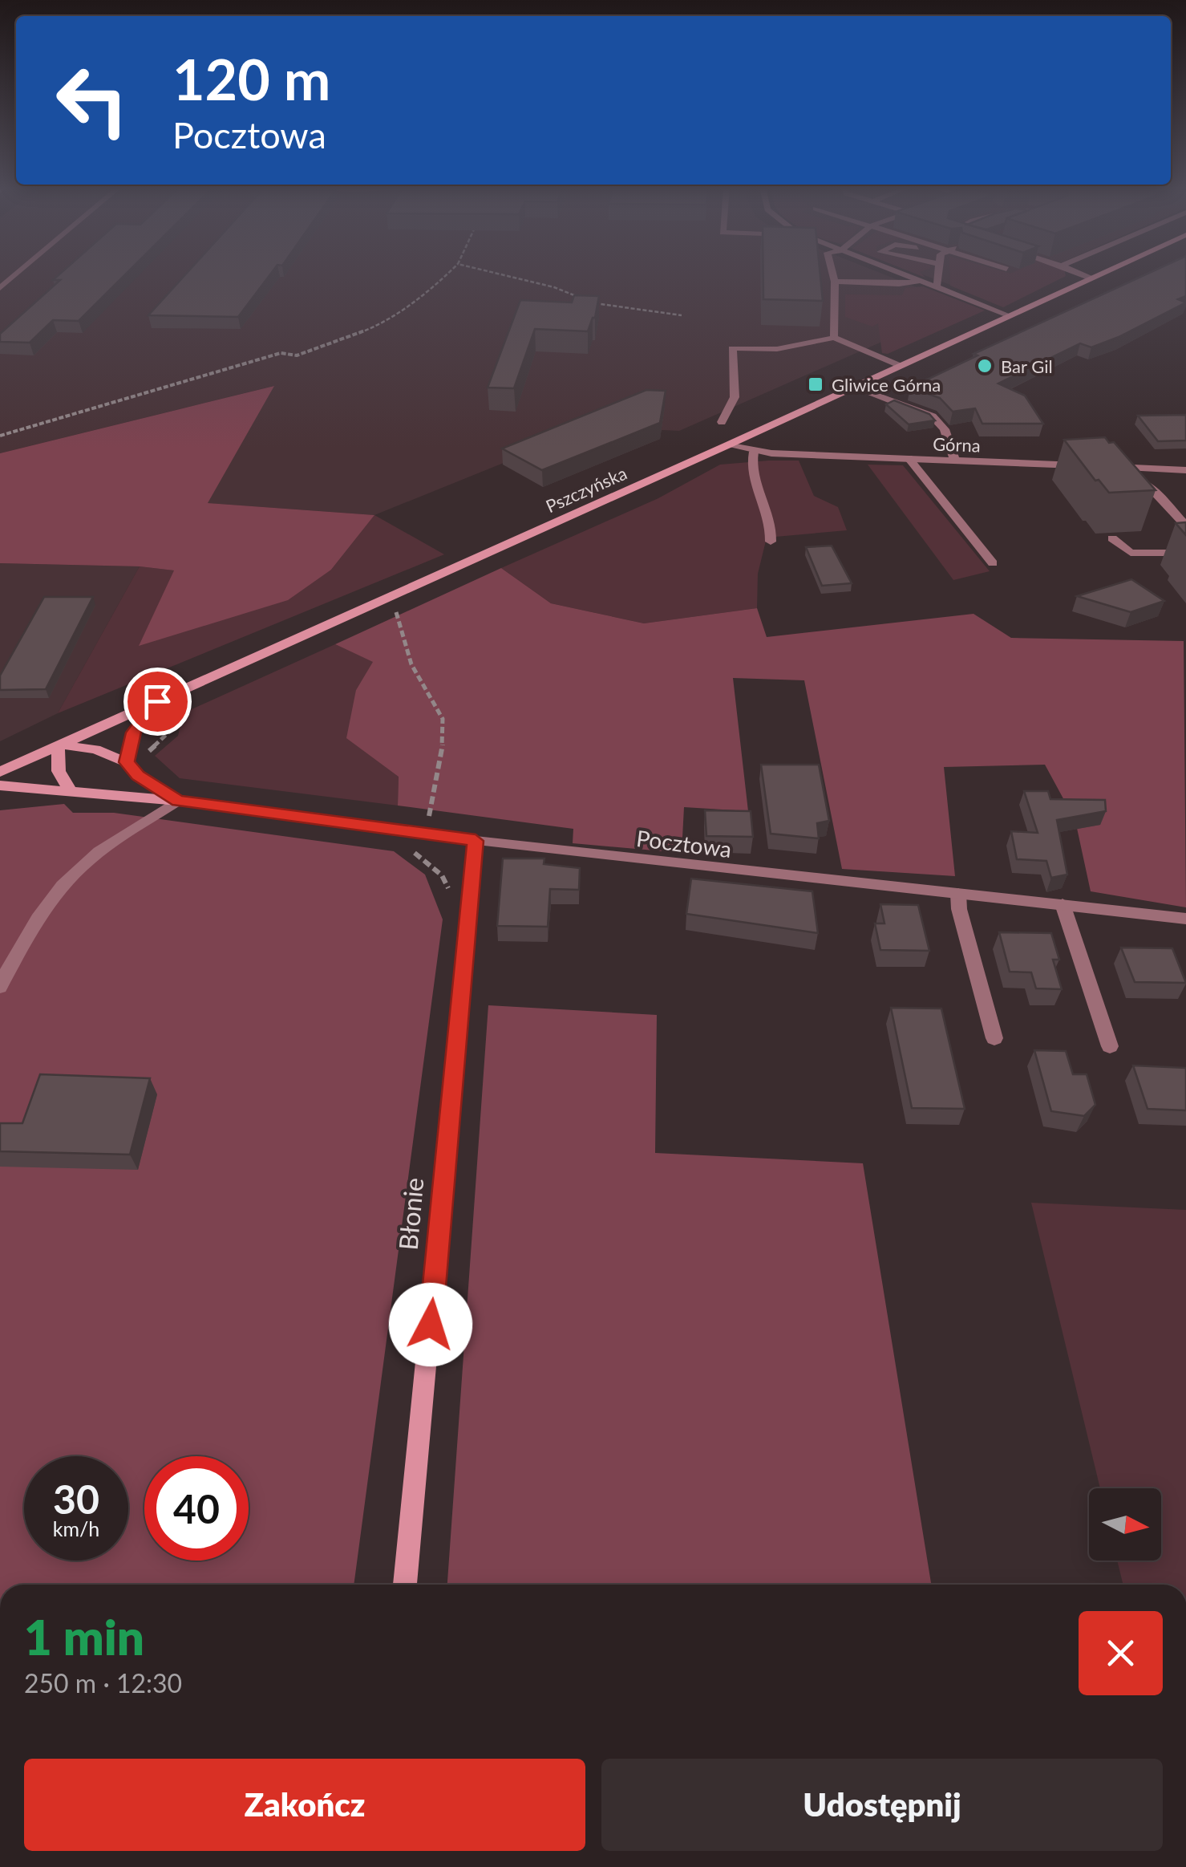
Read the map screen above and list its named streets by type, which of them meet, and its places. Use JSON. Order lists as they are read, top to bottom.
{
  "streets": {
    "main road": ["Pszczyńska", "Pocztowa", "Błonie"],
    "street": ["Górna"]
  },
  "crossings": [
    ["Górna", "Pszczyńska"],
    ["Pszczyńska", "Pocztowa"],
    ["Pocztowa", "Błonie"]
  ],
  "places": {
    "other": ["Bar Gil"],
    "transit": ["Gliwice Górna"]
  },
  "north": "right",
  "page": {
    "turn": ["120 m", "Pocztowa"],
    "speed": "30 km/h",
    "limit": "40",
    "heading": ["1 min", "250 m · 12:30"],
    "buttons": ["Zakończ", "Udostępnij"]
  }
}
